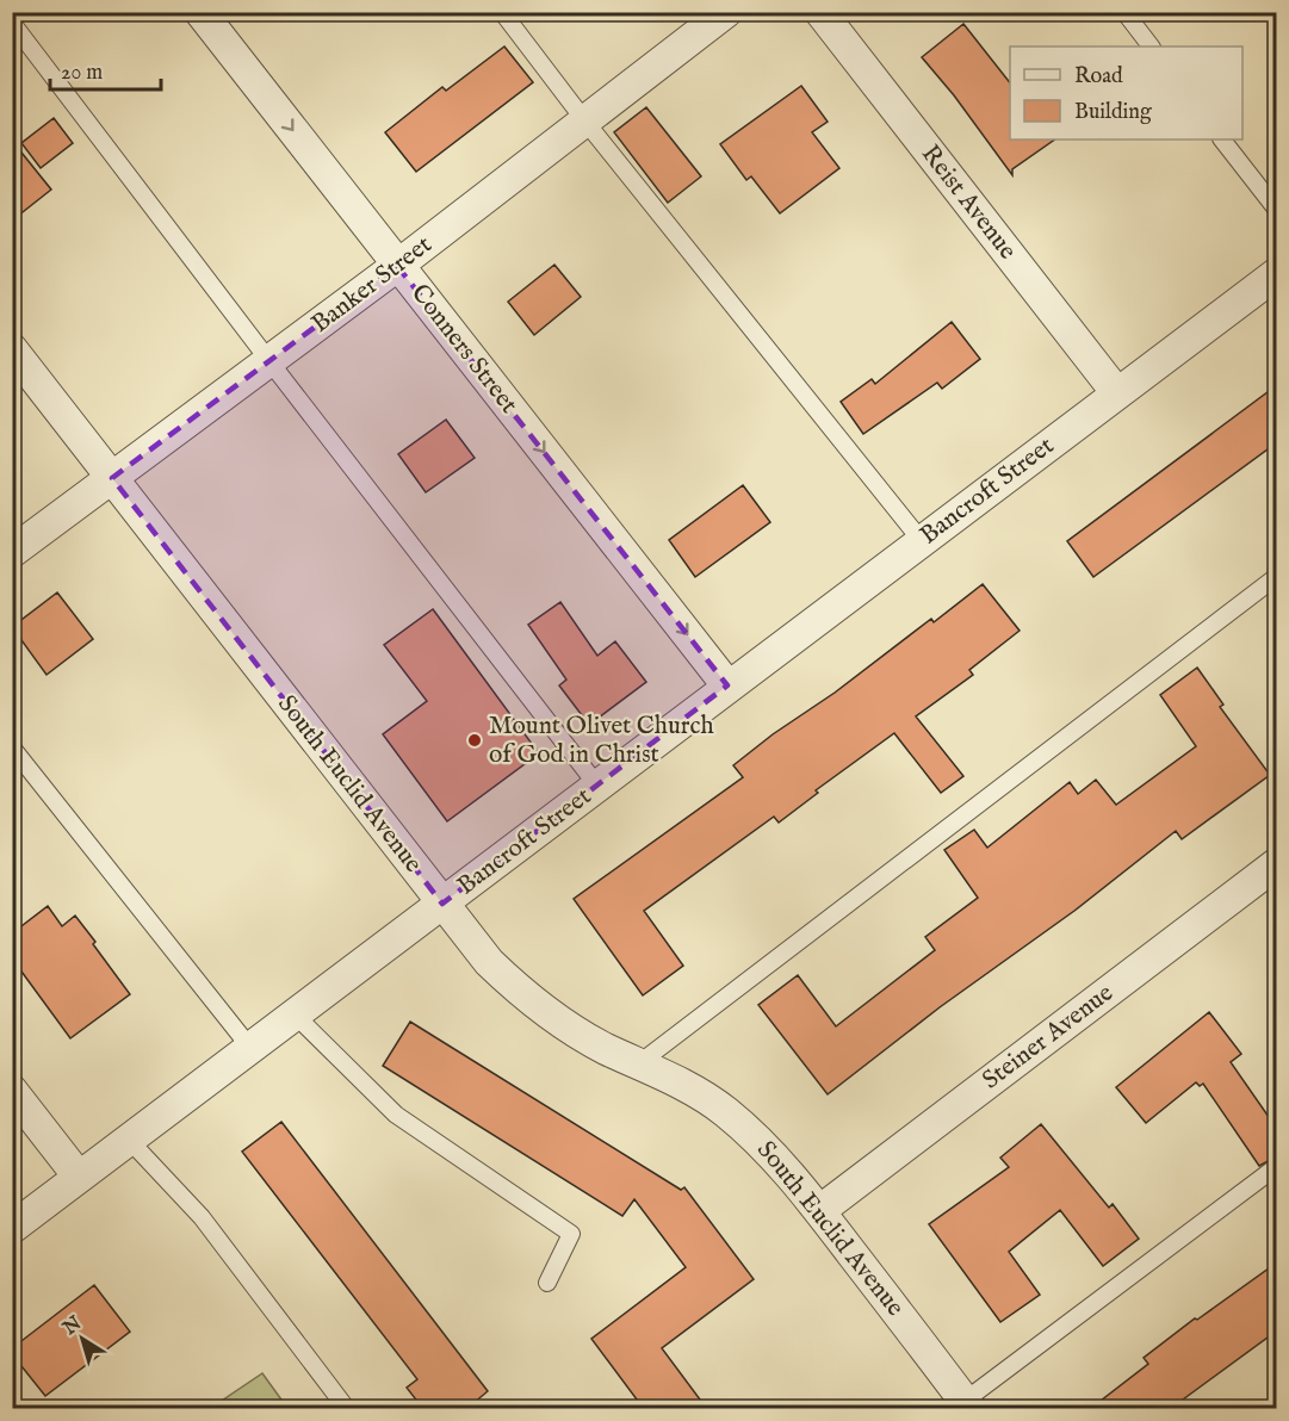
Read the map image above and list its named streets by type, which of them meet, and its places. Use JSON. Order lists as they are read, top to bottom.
{
  "streets": {
    "street": [
      "Reist Avenue",
      "Banker Street",
      "Conners Street",
      "Bancroft Street",
      "South Euclid Avenue",
      "Steiner Avenue"
    ]
  },
  "crossings": [
    ["Reist Avenue", "Bancroft Street"],
    ["Banker Street", "Conners Street"],
    ["Banker Street", "South Euclid Avenue"],
    ["Conners Street", "Bancroft Street"],
    ["Bancroft Street", "South Euclid Avenue"],
    ["South Euclid Avenue", "Steiner Avenue"]
  ],
  "one_way": ["Conners Street"],
  "places": ["Mount Olivet Church of God in Christ"],
  "legend": ["Road", "Building"],
  "scale_bar": "20 m",
  "north": "top left"
}
